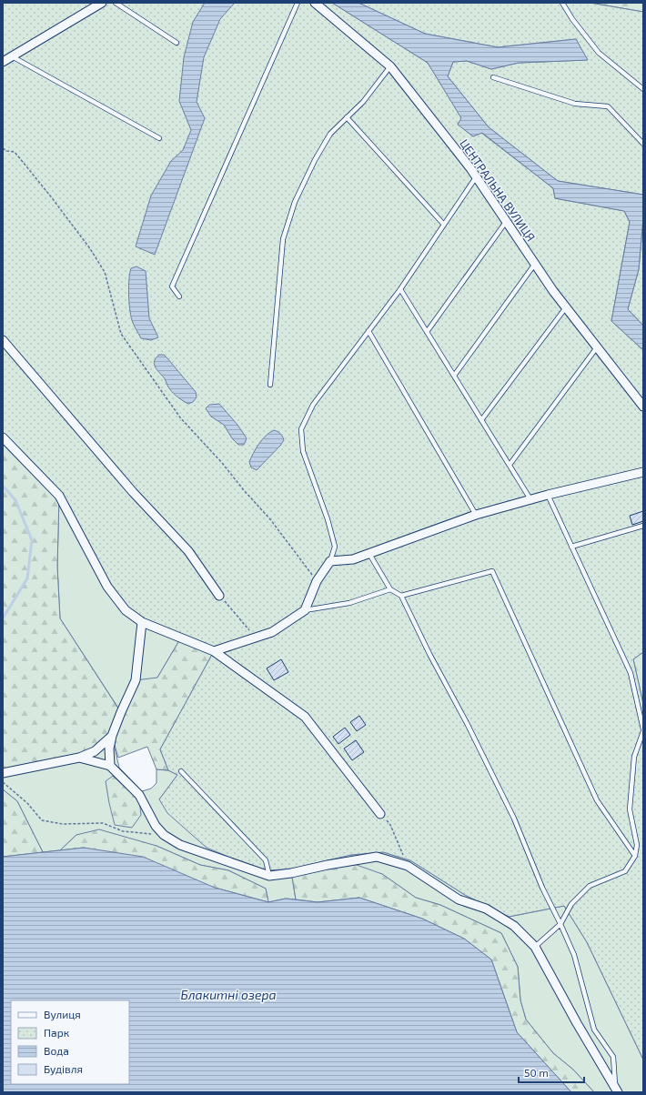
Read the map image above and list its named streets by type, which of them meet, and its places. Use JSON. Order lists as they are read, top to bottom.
{
  "streets": {
    "street": ["ЦЕНТРАЛЬНА ВУЛИЦЯ"]
  },
  "water": ["Блакитні озера"],
  "legend": [
    "Вулиця",
    "Парк",
    "Вода",
    "Будівля"
  ],
  "scale_bar": "50 m"
}
